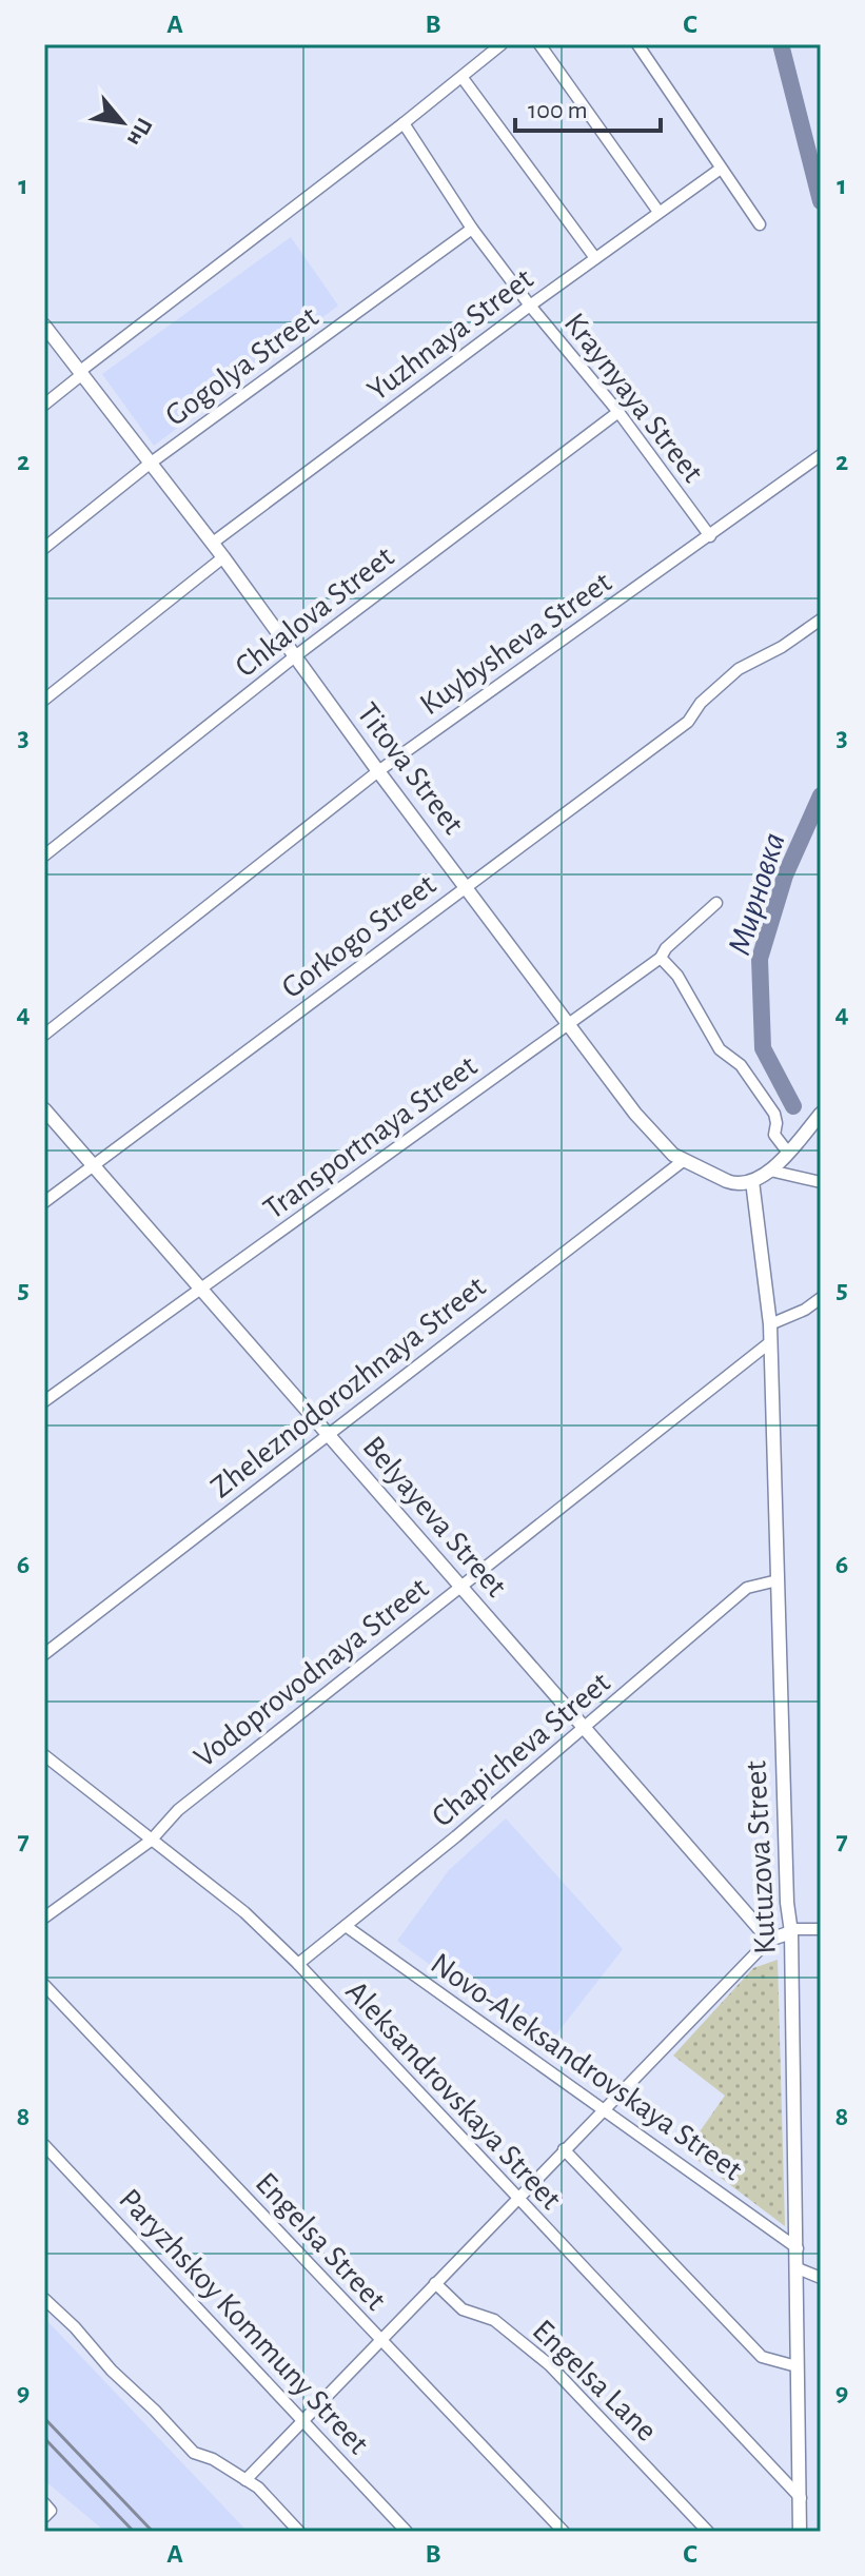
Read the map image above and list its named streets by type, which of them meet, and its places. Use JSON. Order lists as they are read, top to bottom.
{
  "streets": {
    "main road": ["Titova Street", "Belyayeva Street", "Kutuzova Street"],
    "street": [
      "Yuzhnaya Street",
      "Gogolya Street",
      "Kraynyaya Street",
      "Chkalova Street",
      "Kuybysheva Street",
      "Gorkogo Street",
      "Transportnaya Street",
      "Zheleznodorozhnaya Street",
      "Vodoprovodnaya Street",
      "Chapicheva Street",
      "Novo-Aleksandrovskaya Street",
      "Aleksandrovskaya Street",
      "Engelsa Street",
      "Paryzhskoy Kommuny Street",
      "Engelsa Lane"
    ]
  },
  "crossings": [
    ["Yuzhnaya Street", "Kraynyaya Street"],
    ["Yuzhnaya Street", "Titova Street"],
    ["Gogolya Street", "Kraynyaya Street"],
    ["Gogolya Street", "Titova Street"],
    ["Kraynyaya Street", "Chkalova Street"],
    ["Kraynyaya Street", "Kuybysheva Street"],
    ["Chkalova Street", "Titova Street"],
    ["Kuybysheva Street", "Titova Street"],
    ["Titova Street", "Gorkogo Street"],
    ["Titova Street", "Transportnaya Street"],
    ["Titova Street", "Zheleznodorozhnaya Street"],
    ["Titova Street", "Kutuzova Street"],
    ["Gorkogo Street", "Belyayeva Street"],
    ["Transportnaya Street", "Belyayeva Street"],
    ["Zheleznodorozhnaya Street", "Belyayeva Street"],
    ["Belyayeva Street", "Vodoprovodnaya Street"],
    ["Belyayeva Street", "Chapicheva Street"],
    ["Vodoprovodnaya Street", "Kutuzova Street"],
    ["Vodoprovodnaya Street", "Aleksandrovskaya Street"],
    ["Chapicheva Street", "Kutuzova Street"],
    ["Chapicheva Street", "Novo-Aleksandrovskaya Street"],
    ["Chapicheva Street", "Aleksandrovskaya Street"],
    ["Kutuzova Street", "Novo-Aleksandrovskaya Street"],
    ["Kutuzova Street", "Aleksandrovskaya Street"]
  ],
  "water": ["Мирновка"],
  "scale_bar": "100 m",
  "north": "bottom right",
  "grid": {
    "columns": ["A", "B", "C"],
    "rows": [
      "1",
      "2",
      "3",
      "4",
      "5",
      "6",
      "7",
      "8",
      "9"
    ]
  }
}
